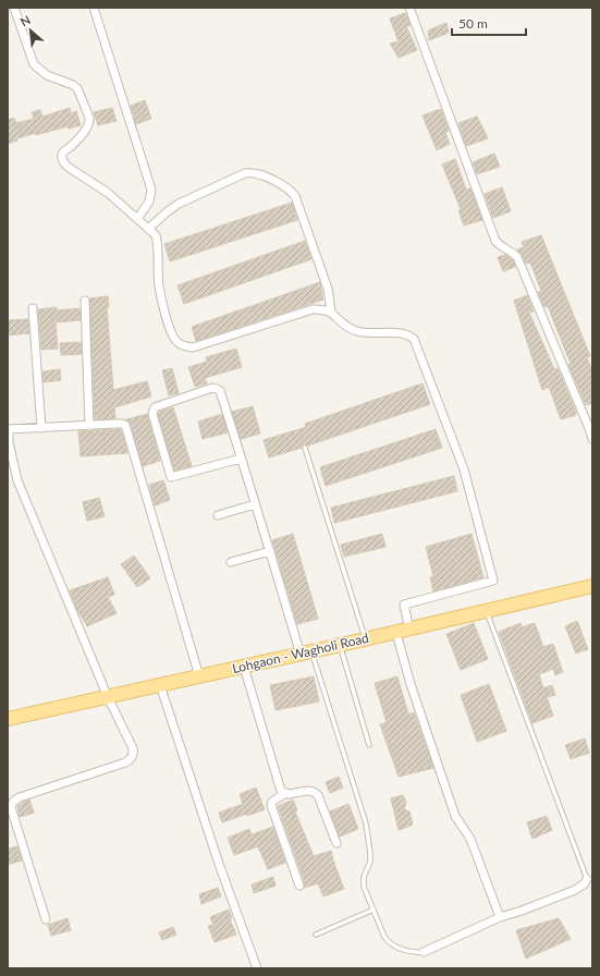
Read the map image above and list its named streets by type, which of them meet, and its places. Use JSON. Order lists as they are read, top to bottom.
{
  "streets": {
    "main road": ["Lohgaon - Wagholi Road"]
  },
  "scale_bar": "50 m",
  "north": "top left"
}
